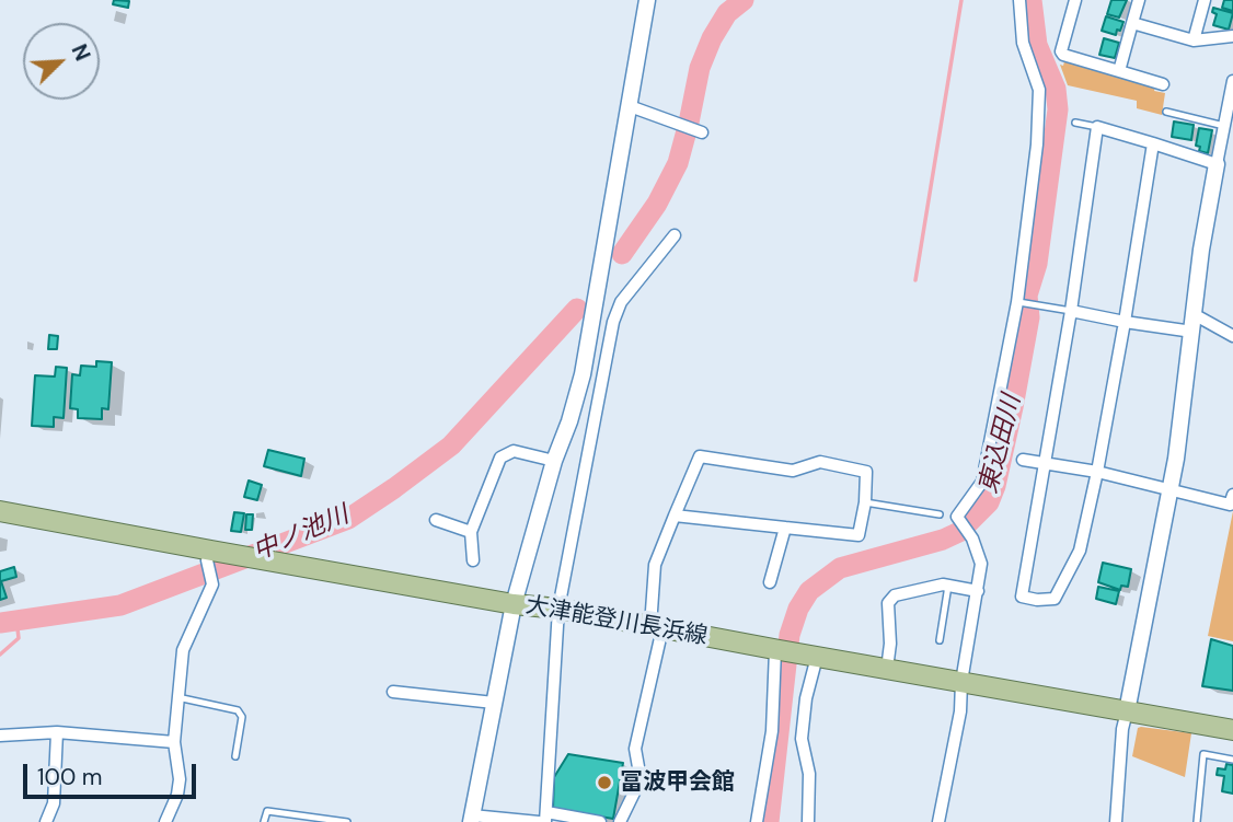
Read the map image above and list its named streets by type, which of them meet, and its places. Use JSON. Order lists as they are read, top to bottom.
{
  "streets": {
    "main road": ["大津能登川長浜線"]
  },
  "water": ["東込田川", "中ノ池川"],
  "places": ["冨波甲会館"],
  "scale_bar": "100 m",
  "north": "top right"
}
